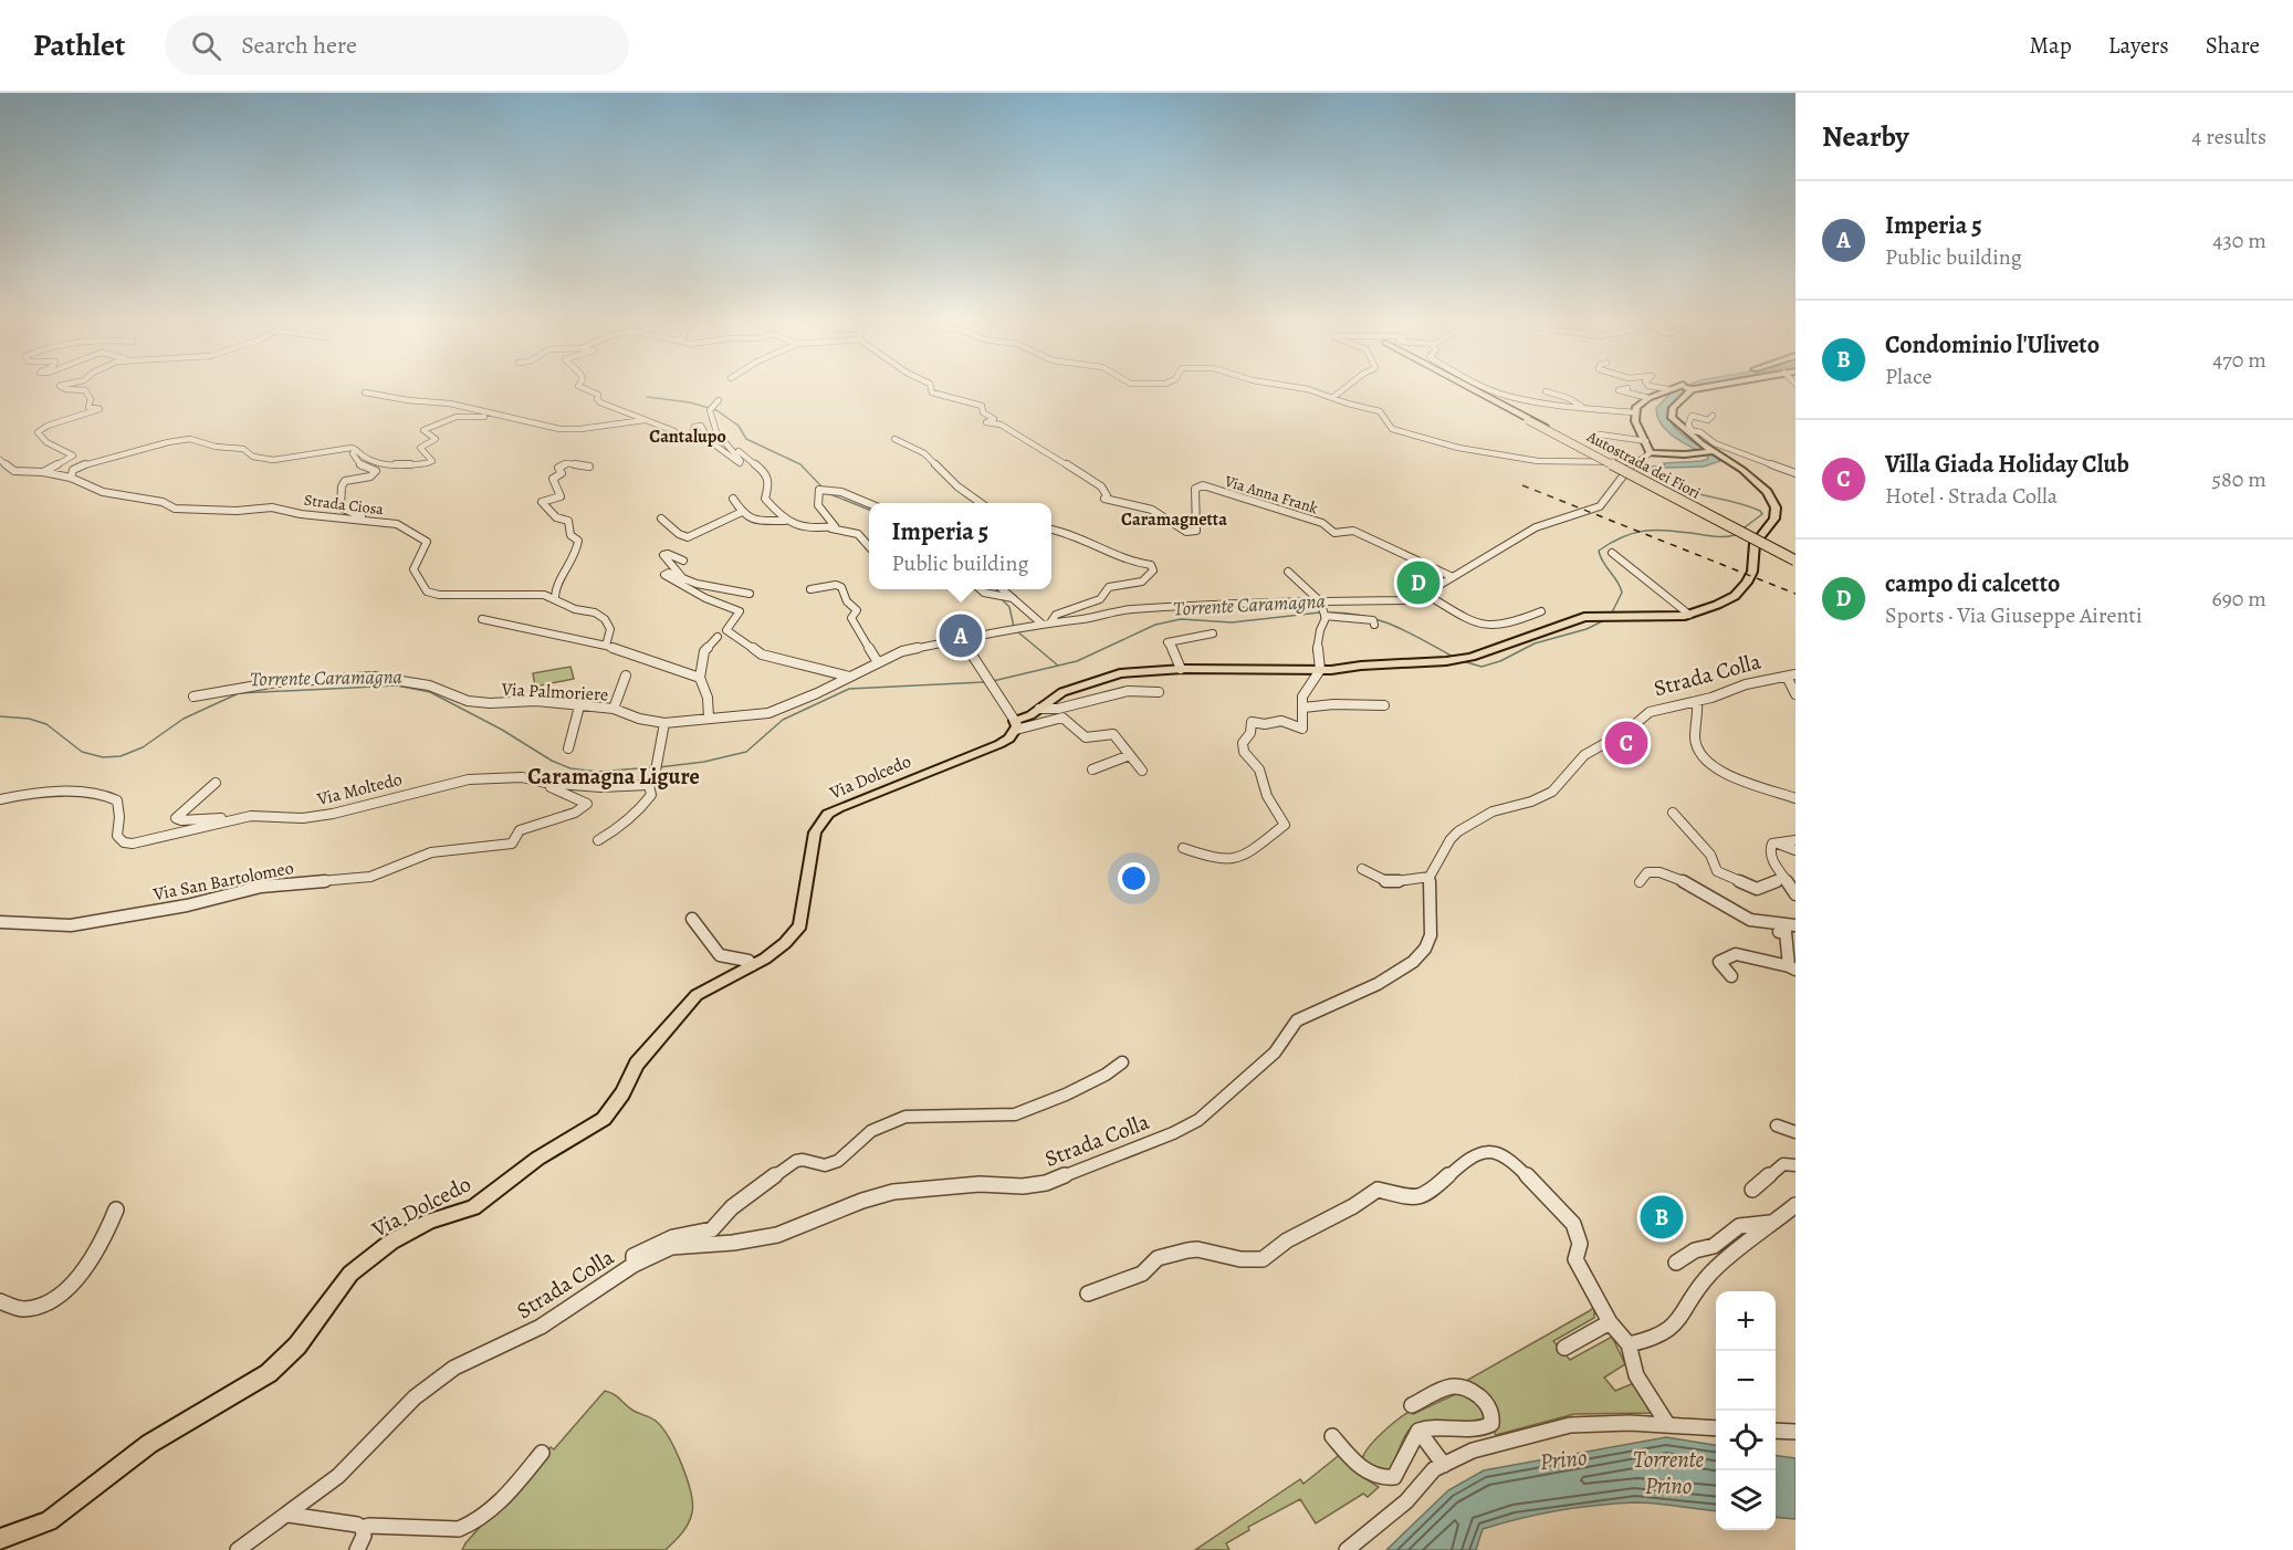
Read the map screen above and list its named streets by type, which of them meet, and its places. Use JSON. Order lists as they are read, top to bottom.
{
  "streets": {
    "highway": ["Autostrada dei Fiori"],
    "main road": ["Via Dolcedo"],
    "street": [
      "Via Anna Frank",
      "Strada Ciosa",
      "Strada Colla",
      "Via Palmoriere",
      "Via Moltedo",
      "Via San Bartolomeo"
    ]
  },
  "crossings": [
    ["Via Moltedo", "Via San Bartolomeo"]
  ],
  "districts": ["Cantalupo", "Caramagnetta", "Caramagna Ligure"],
  "water": ["Torrente Caramagna", "Prino", "Torrente Prino"],
  "page": {
    "header": "Pathlet",
    "search": "Search here",
    "nav": ["Map", "Layers", "Share"],
    "heading": ["Nearby", "4 results"],
    "list": [
      {
        "mark": "A",
        "name": "Imperia 5",
        "note": "Public building",
        "value": "430 m"
      },
      {
        "mark": "B",
        "name": "Condominio l'Uliveto",
        "note": "Place",
        "value": "470 m"
      },
      {
        "mark": "C",
        "name": "Villa Giada Holiday Club",
        "note": "Hotel · Strada Colla",
        "value": "580 m"
      },
      {
        "mark": "D",
        "name": "campo di calcetto",
        "note": "Sports · Via Giuseppe Airenti",
        "value": "690 m"
      }
    ],
    "popup": ["Imperia 5", "Public building"],
    "pins": [
      "D",
      "A",
      "C",
      "B"
    ],
    "map_buttons": ["+", "−"]
  }
}
